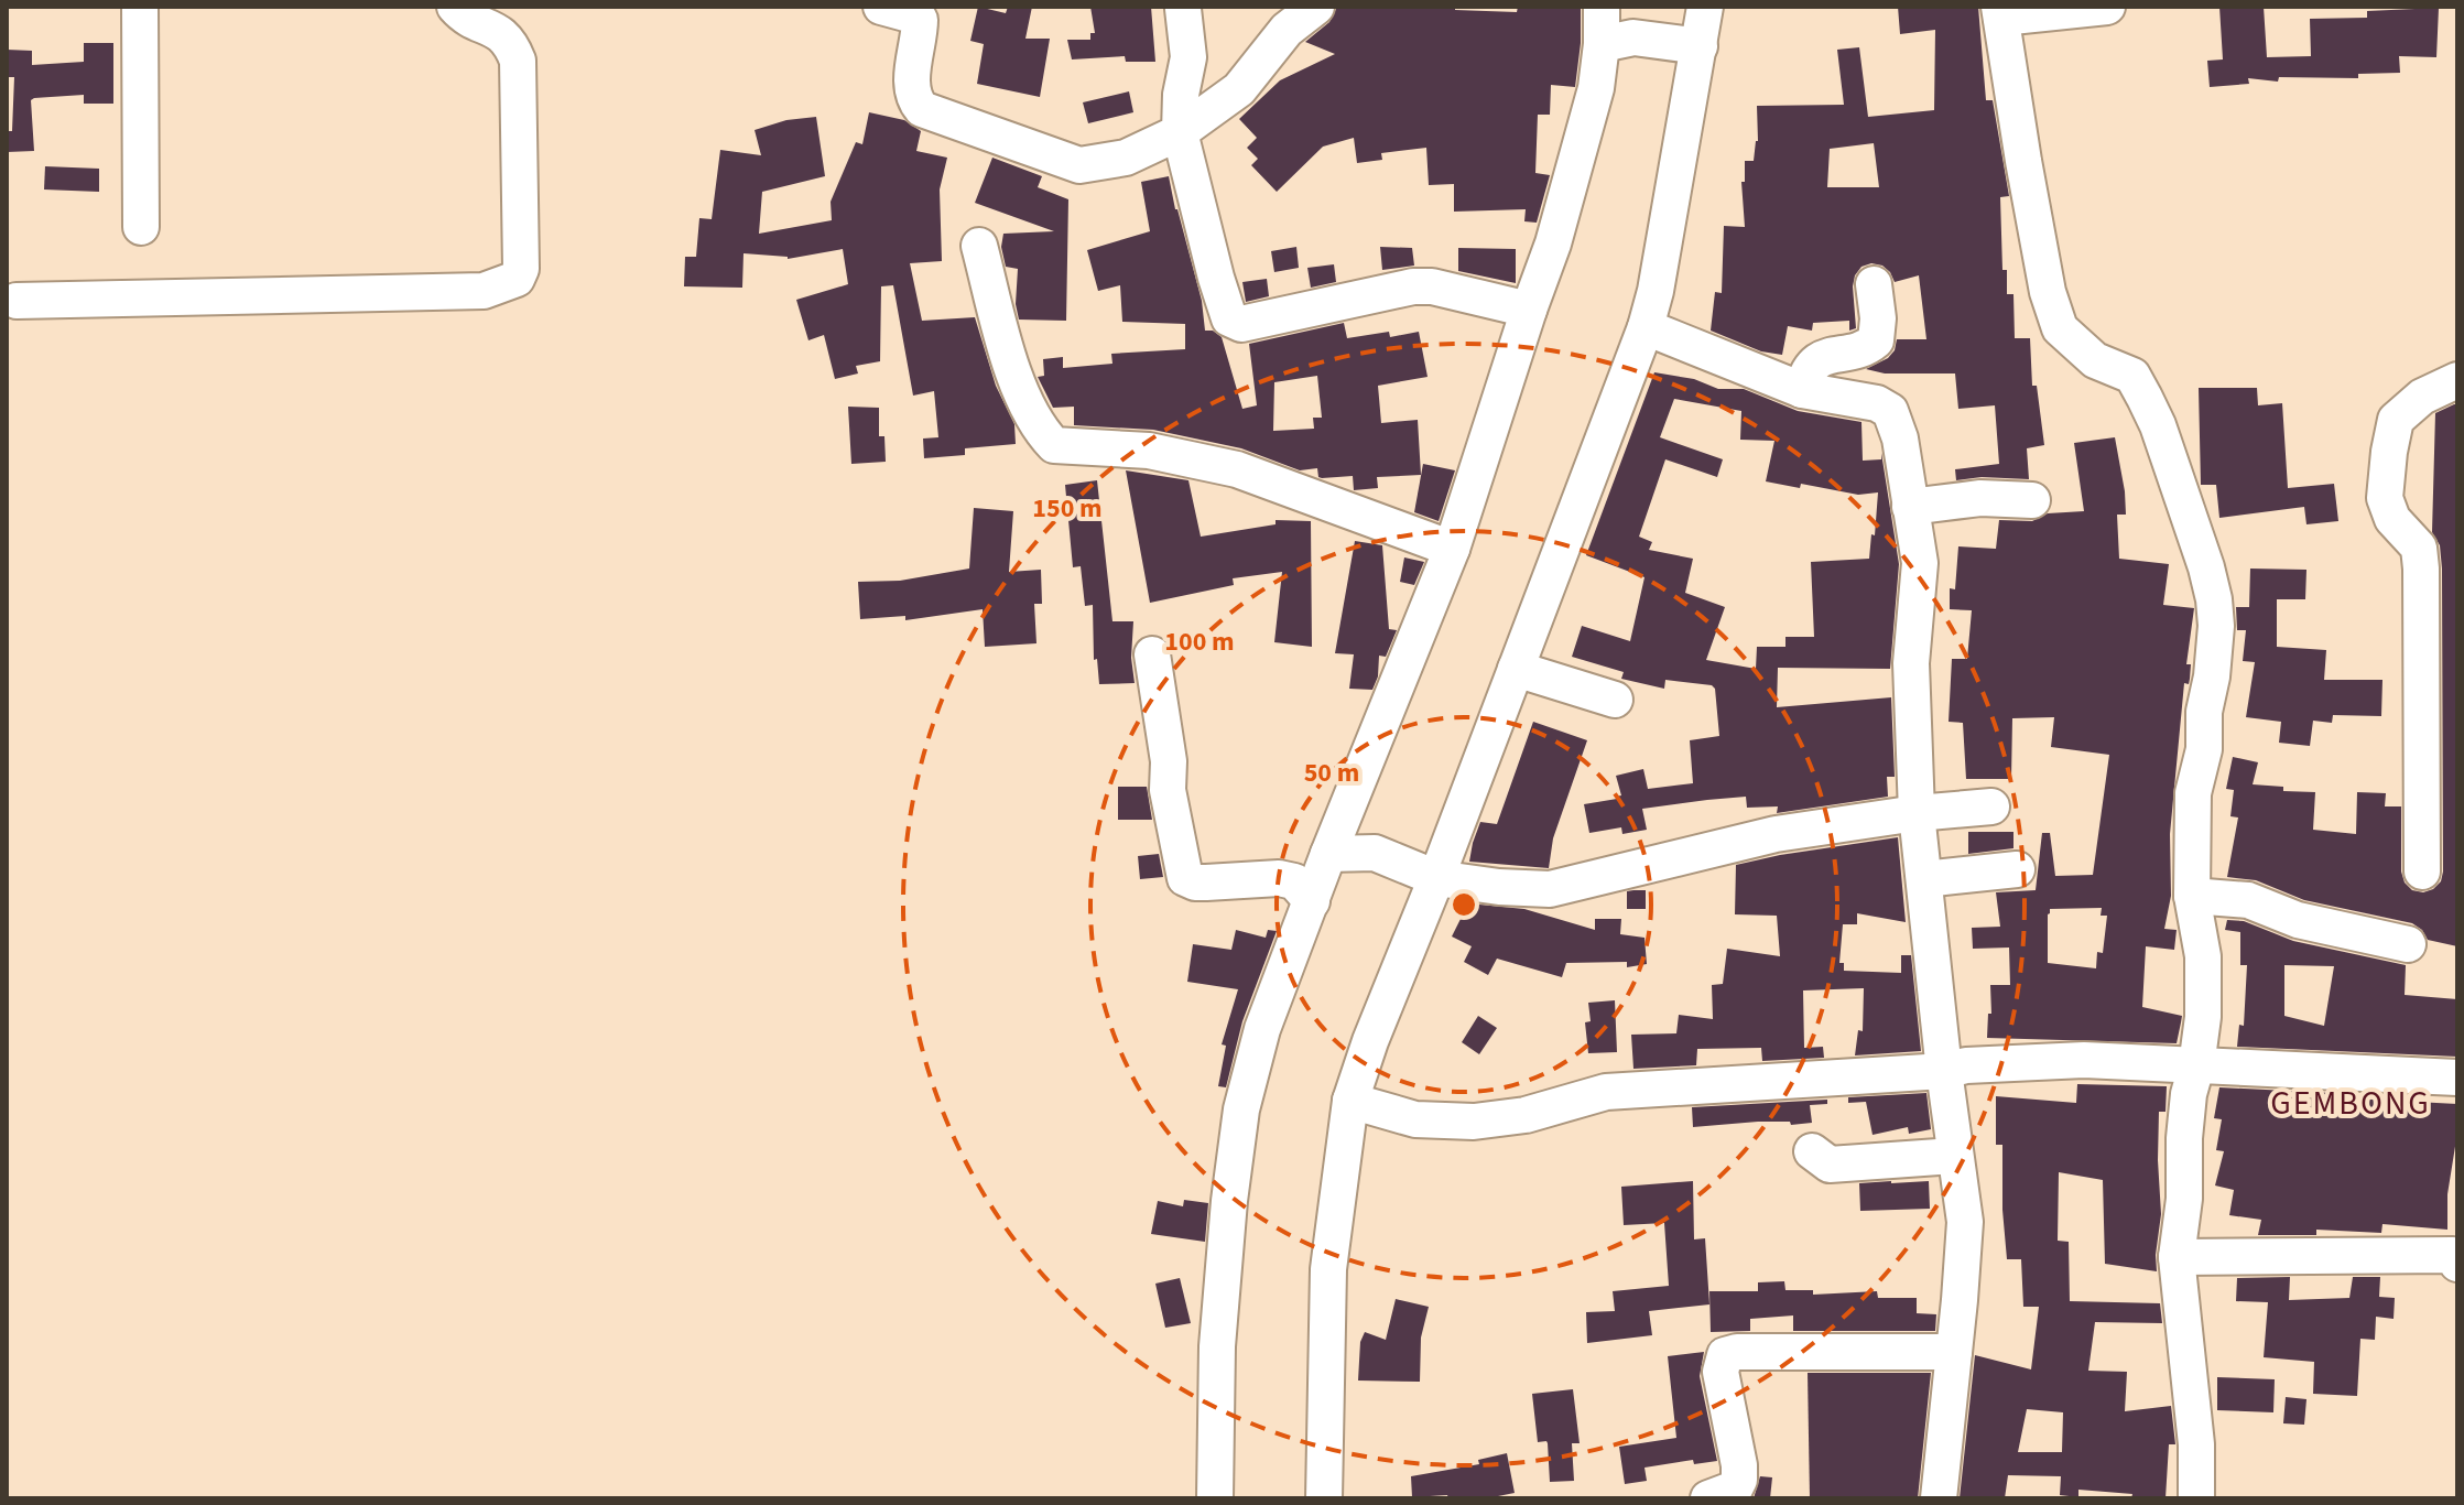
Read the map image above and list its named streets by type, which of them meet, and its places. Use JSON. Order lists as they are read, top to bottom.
{
  "districts": ["GEMBONG"],
  "rings": ["150 m", "100 m", "50 m"]
}
